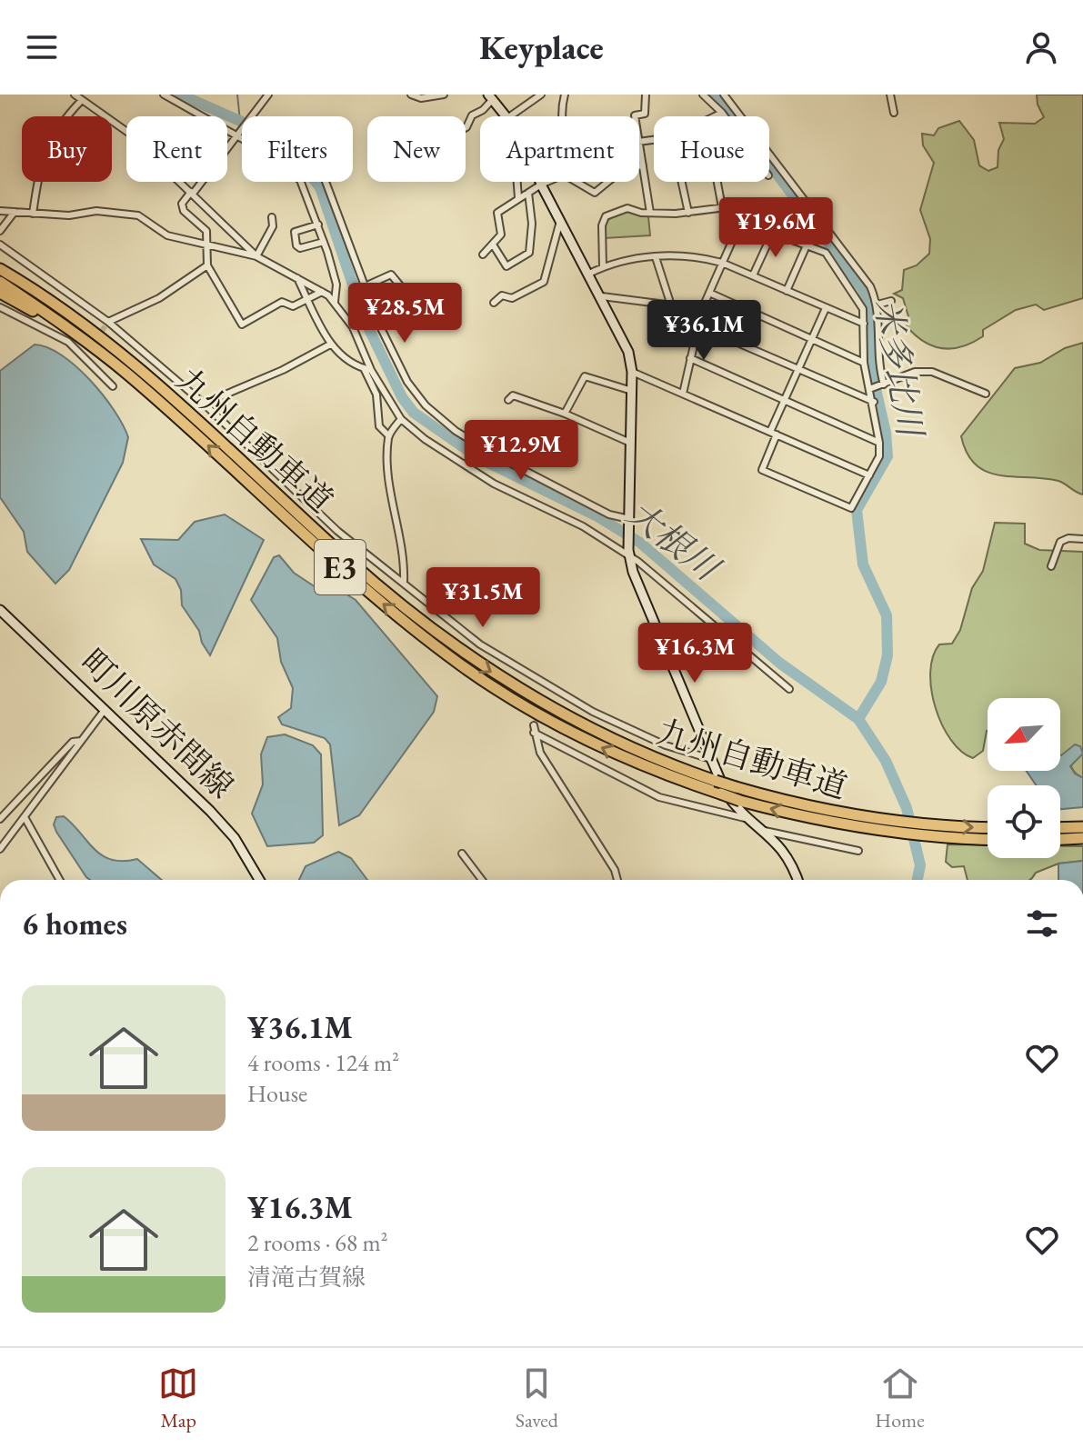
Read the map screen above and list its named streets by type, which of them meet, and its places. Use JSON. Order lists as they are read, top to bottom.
{
  "streets": {
    "highway": ["九州自動車道", "E3"],
    "main road": ["町川原赤間線"]
  },
  "water": ["米多比川", "大根川"],
  "north": "bottom left",
  "page": {
    "header": "Keyplace",
    "chip": [
      "Buy",
      "Rent",
      "Filters",
      "New",
      "Apartment",
      "House"
    ],
    "price": [
      "¥19.6M",
      "¥28.5M",
      "¥36.1M",
      "¥12.9M",
      "¥31.5M",
      "¥16.3M"
    ],
    "heading": "6 homes",
    "list": [
      {
        "name": "¥36.1M",
        "note": "4 rooms · 124 m² · House"
      },
      {
        "name": "¥16.3M",
        "note": "2 rooms · 68 m² · 清滝古賀線"
      }
    ],
    "tabs": ["Map", "Saved", "Home"]
  }
}
